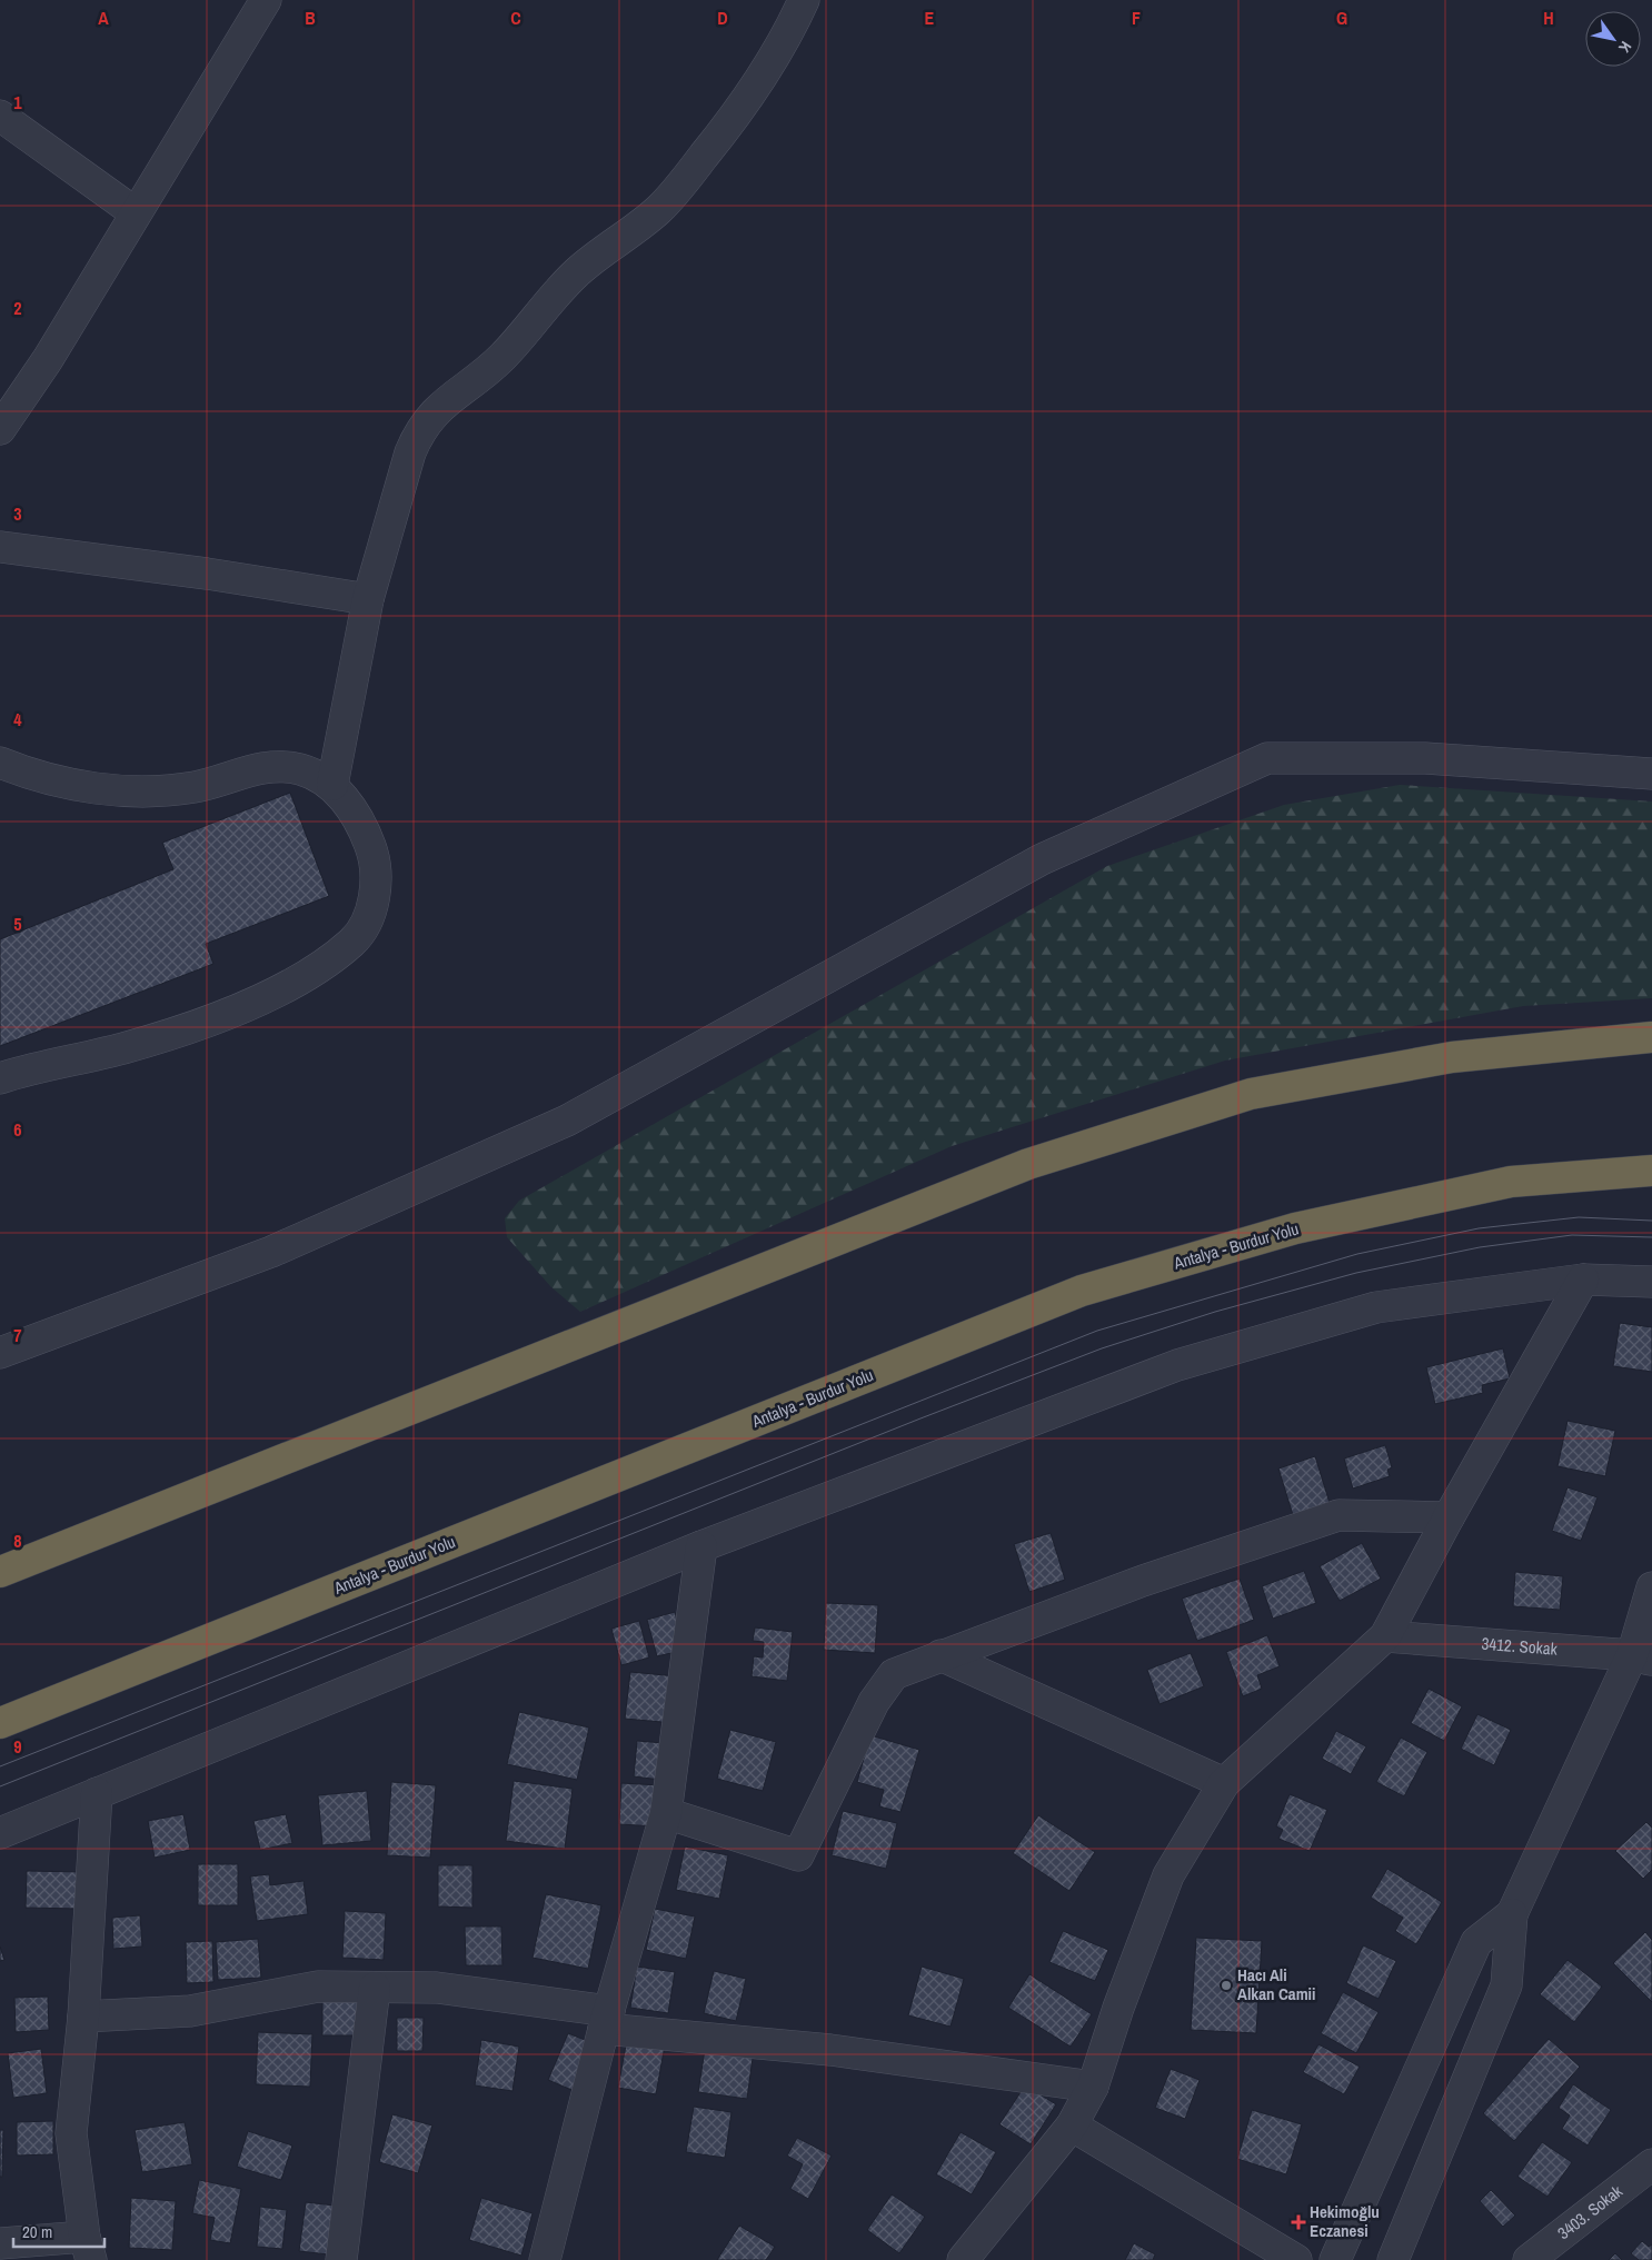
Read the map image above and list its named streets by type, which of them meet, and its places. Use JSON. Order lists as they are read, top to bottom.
{
  "streets": {
    "highway": ["Antalya - Burdur Yolu"],
    "street": ["3412. Sokak", "3403. Sokak"]
  },
  "places": {
    "other": ["Hacı Ali Alkan Camii"],
    "health": ["Hekimoğlu Eczanesi"]
  },
  "scale_bar": "20 m",
  "north": "bottom right",
  "grid": {
    "columns": [
      "A",
      "B",
      "C",
      "D",
      "E",
      "F",
      "G",
      "H"
    ],
    "rows": [
      "1",
      "2",
      "3",
      "4",
      "5",
      "6",
      "7",
      "8",
      "9"
    ]
  }
}
